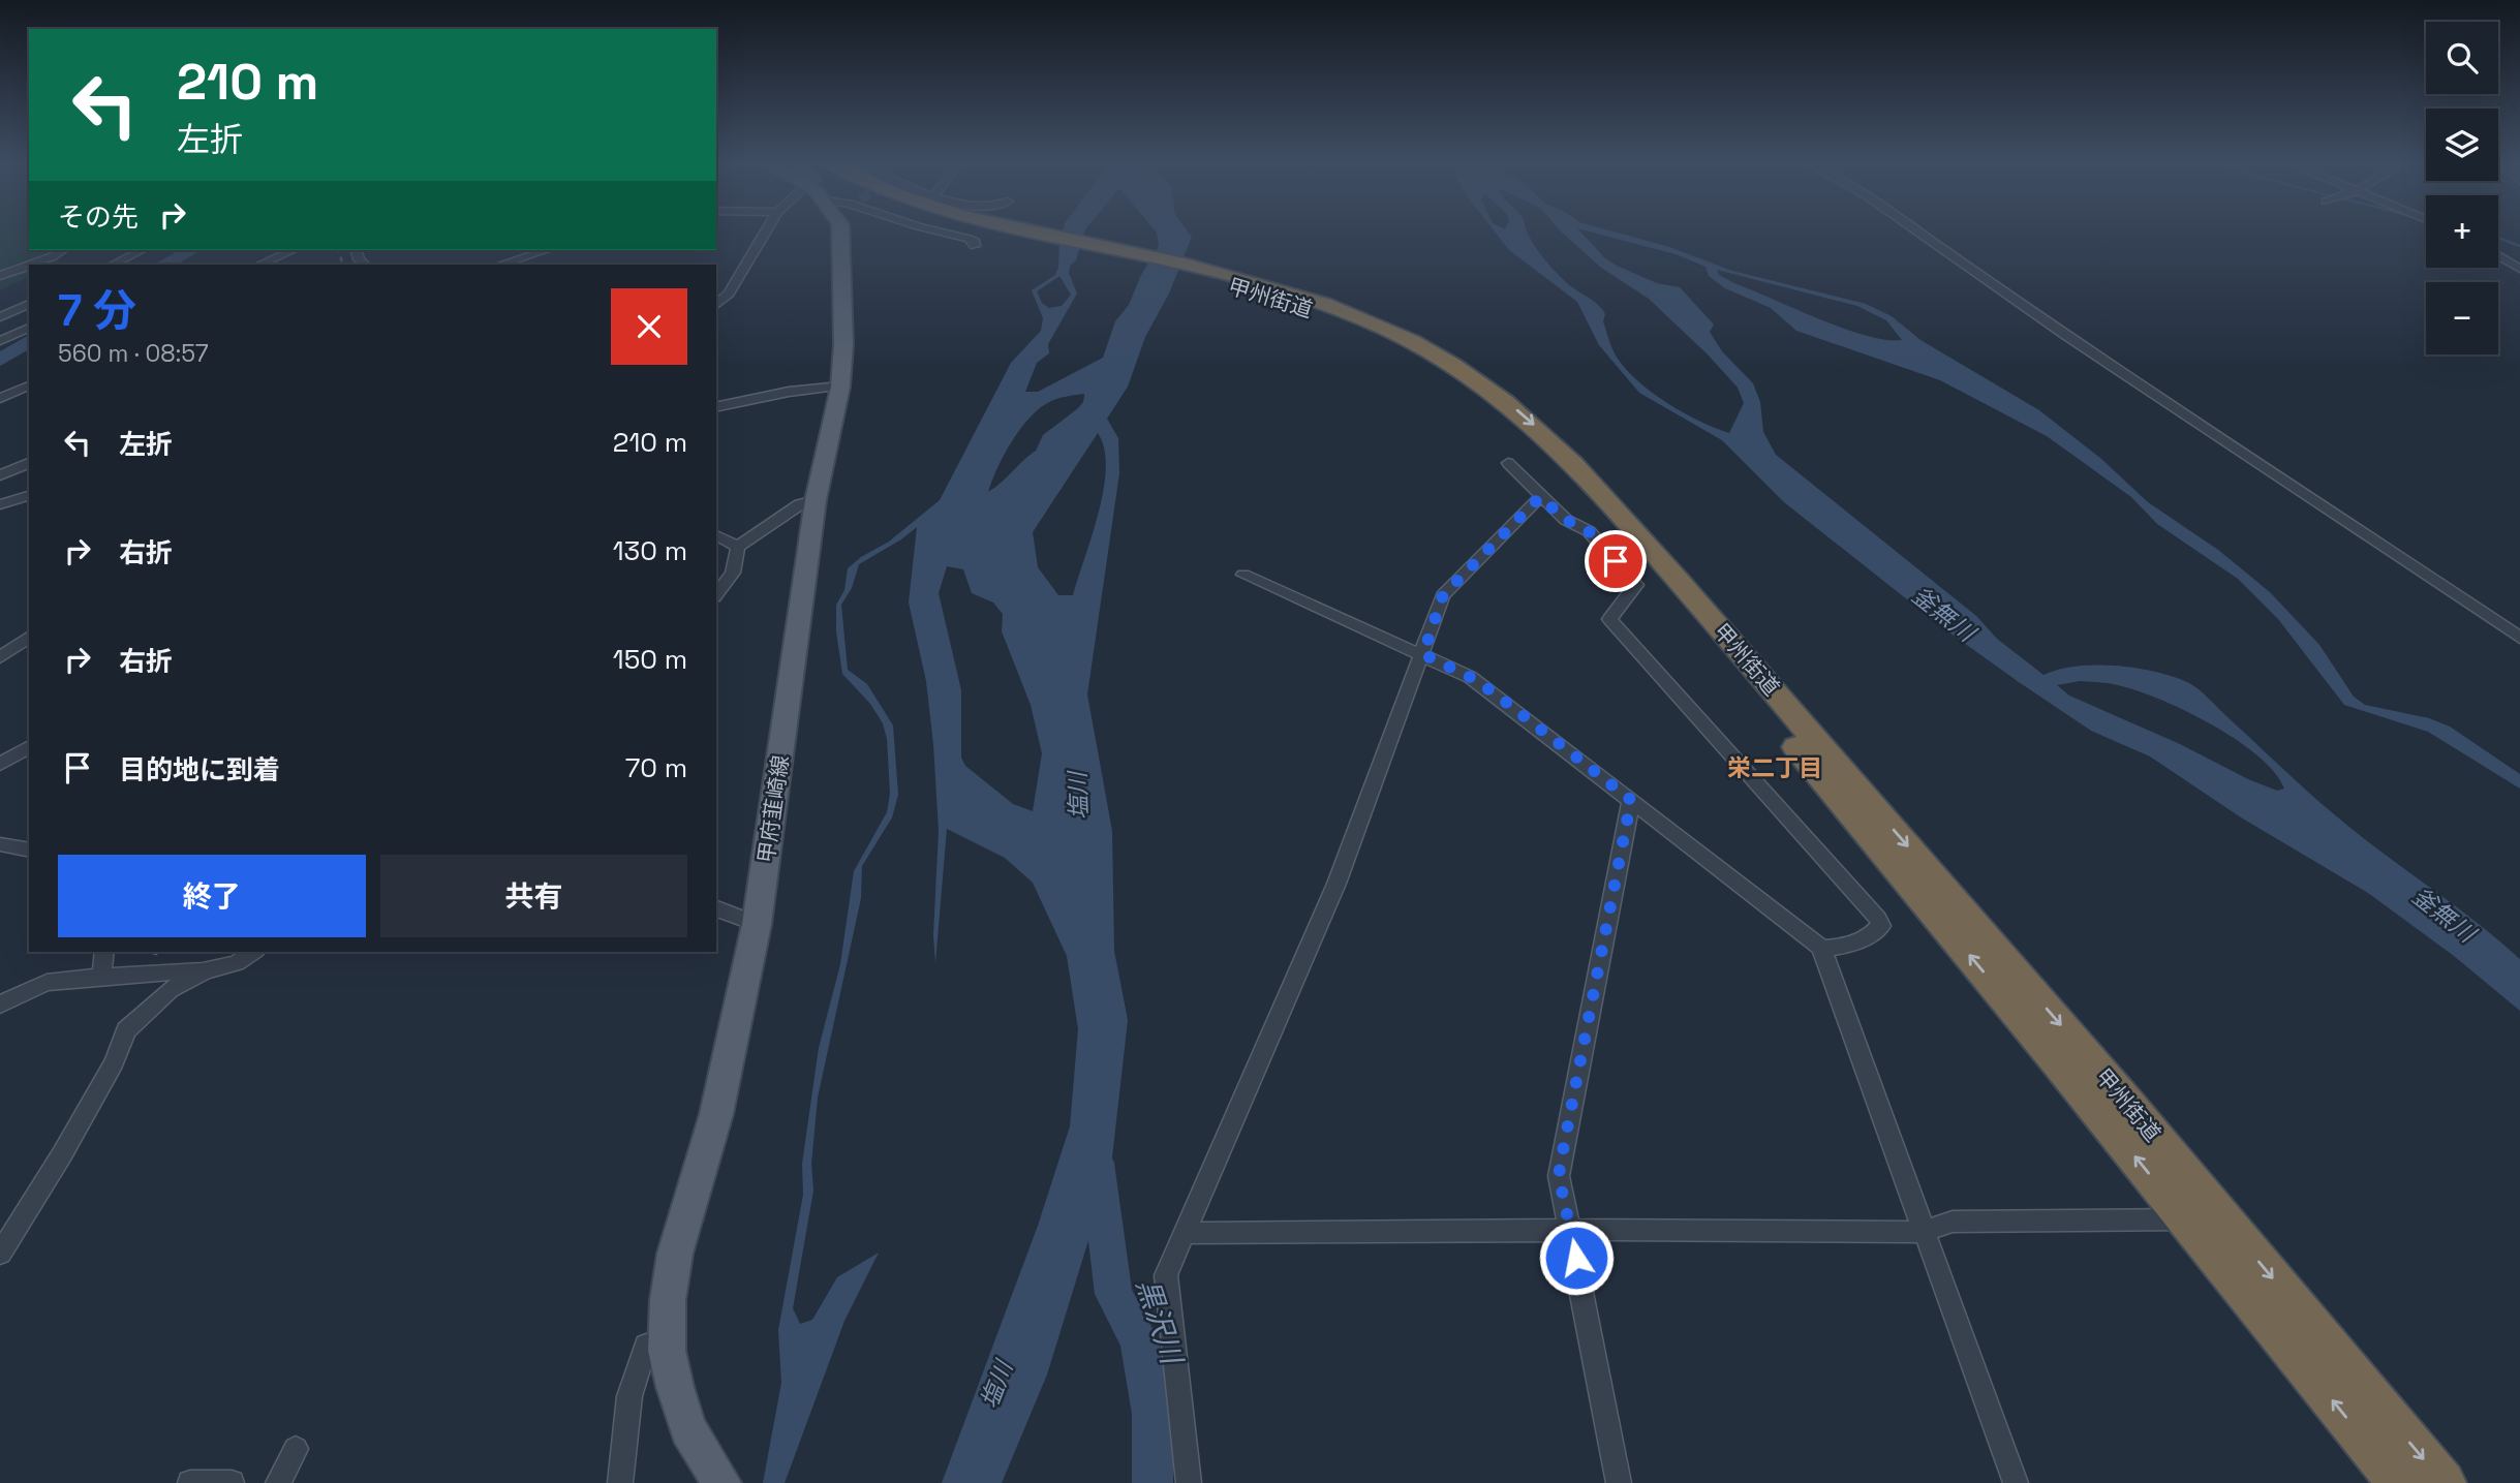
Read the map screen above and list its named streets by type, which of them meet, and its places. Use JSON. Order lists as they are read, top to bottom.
{
  "streets": {
    "highway": ["甲州街道"],
    "main road": ["甲府韮崎線"]
  },
  "districts": ["栄二丁目"],
  "water": ["釜無川", "塩川", "黒沢川"],
  "page": {
    "map_buttons": ["+", "−"],
    "turn": ["210 m", "左折"],
    "then": "その先",
    "heading": ["7 分", "560 m · 08:57"],
    "list": [
      {
        "name": "左折",
        "value": "210 m"
      },
      {
        "name": "右折",
        "value": "130 m"
      },
      {
        "name": "右折",
        "value": "150 m"
      },
      {
        "name": "目的地に到着",
        "value": "70 m"
      }
    ],
    "buttons": ["終了", "共有"]
  }
}
